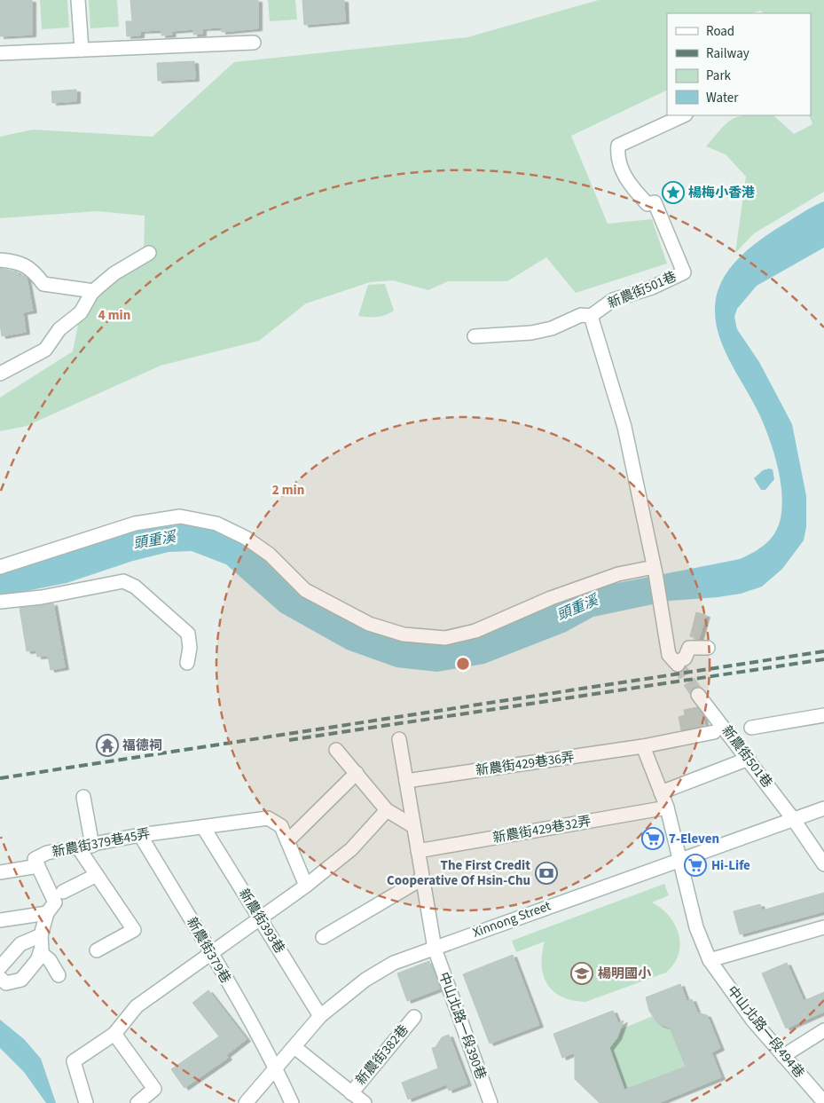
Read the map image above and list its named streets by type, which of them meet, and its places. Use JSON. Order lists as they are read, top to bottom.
{
  "streets": {
    "street": [
      "新農街501巷",
      "新農街429巷36弄",
      "新農街429巷32弄",
      "新農街379巷45弄",
      "Xinnong Street",
      "新農街393巷",
      "新農街379巷",
      "中山北路一段390巷",
      "中山北路一段494巷",
      "新農街382巷"
    ]
  },
  "crossings": [
    ["新農街501巷", "Xinnong Street"],
    ["新農街429巷36弄", "中山北路一段390巷"],
    ["新農街429巷36弄", "中山北路一段494巷"],
    ["新農街429巷32弄", "中山北路一段390巷"],
    ["新農街429巷32弄", "中山北路一段494巷"],
    ["新農街379巷45弄", "新農街393巷"],
    ["新農街379巷45弄", "新農街379巷"],
    ["Xinnong Street", "新農街393巷"],
    ["Xinnong Street", "新農街379巷"],
    ["Xinnong Street", "中山北路一段390巷"],
    ["Xinnong Street", "中山北路一段494巷"],
    ["Xinnong Street", "新農街382巷"]
  ],
  "water": ["頭重溪"],
  "places": {
    "place": ["楊梅小香港"],
    "temple": ["福德祠"],
    "supermarket": ["7-Eleven", "Hi-Life"],
    "bank": ["The First Credit Cooperative Of Hsin-Chu"],
    "school or university": ["楊明國小"]
  },
  "legend": [
    "Road",
    "Railway",
    "Park",
    "Water"
  ],
  "rings": ["4 min", "2 min"]
}
